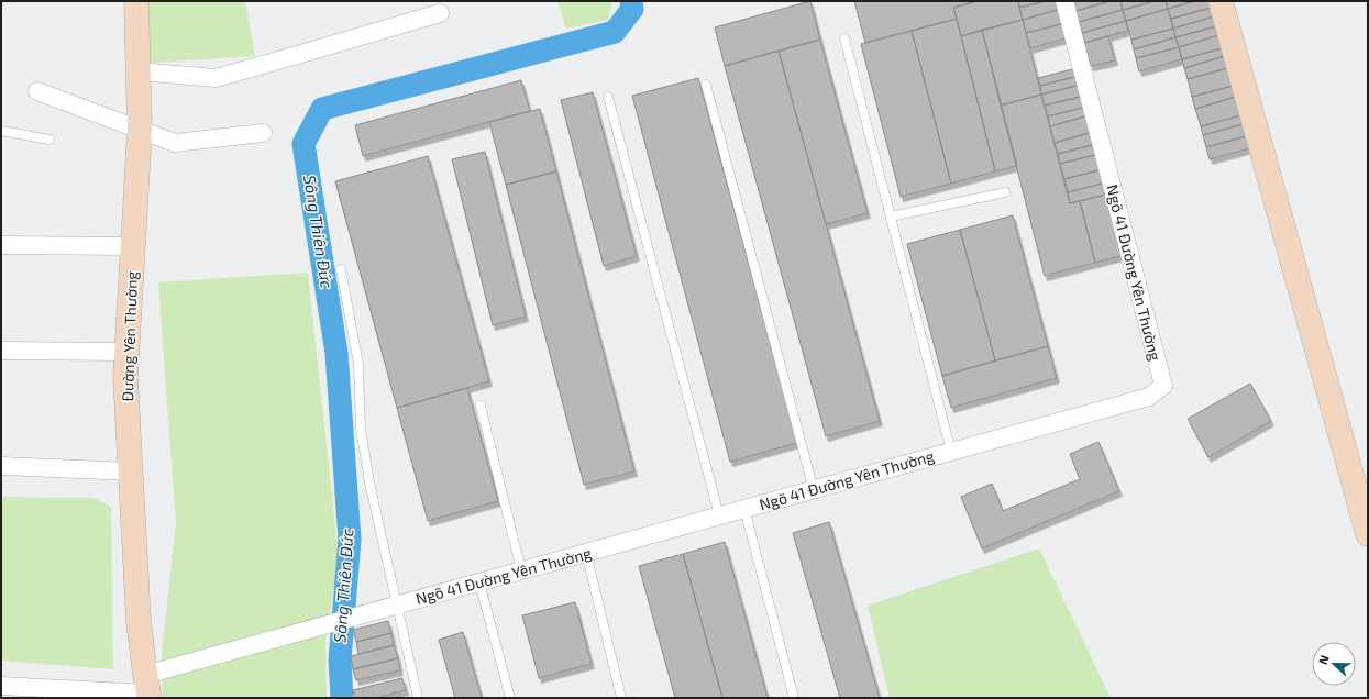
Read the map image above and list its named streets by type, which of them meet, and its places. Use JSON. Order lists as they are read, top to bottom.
{
  "streets": {
    "main road": ["Đường Yên Thường"],
    "street": ["Ngõ 41 Đường Yên Thường"]
  },
  "crossings": [
    ["Ngõ 41 Đường Yên Thường", "Đường Yên Thường"]
  ],
  "water": ["Sông Thiên Đức"],
  "north": "left"
}
